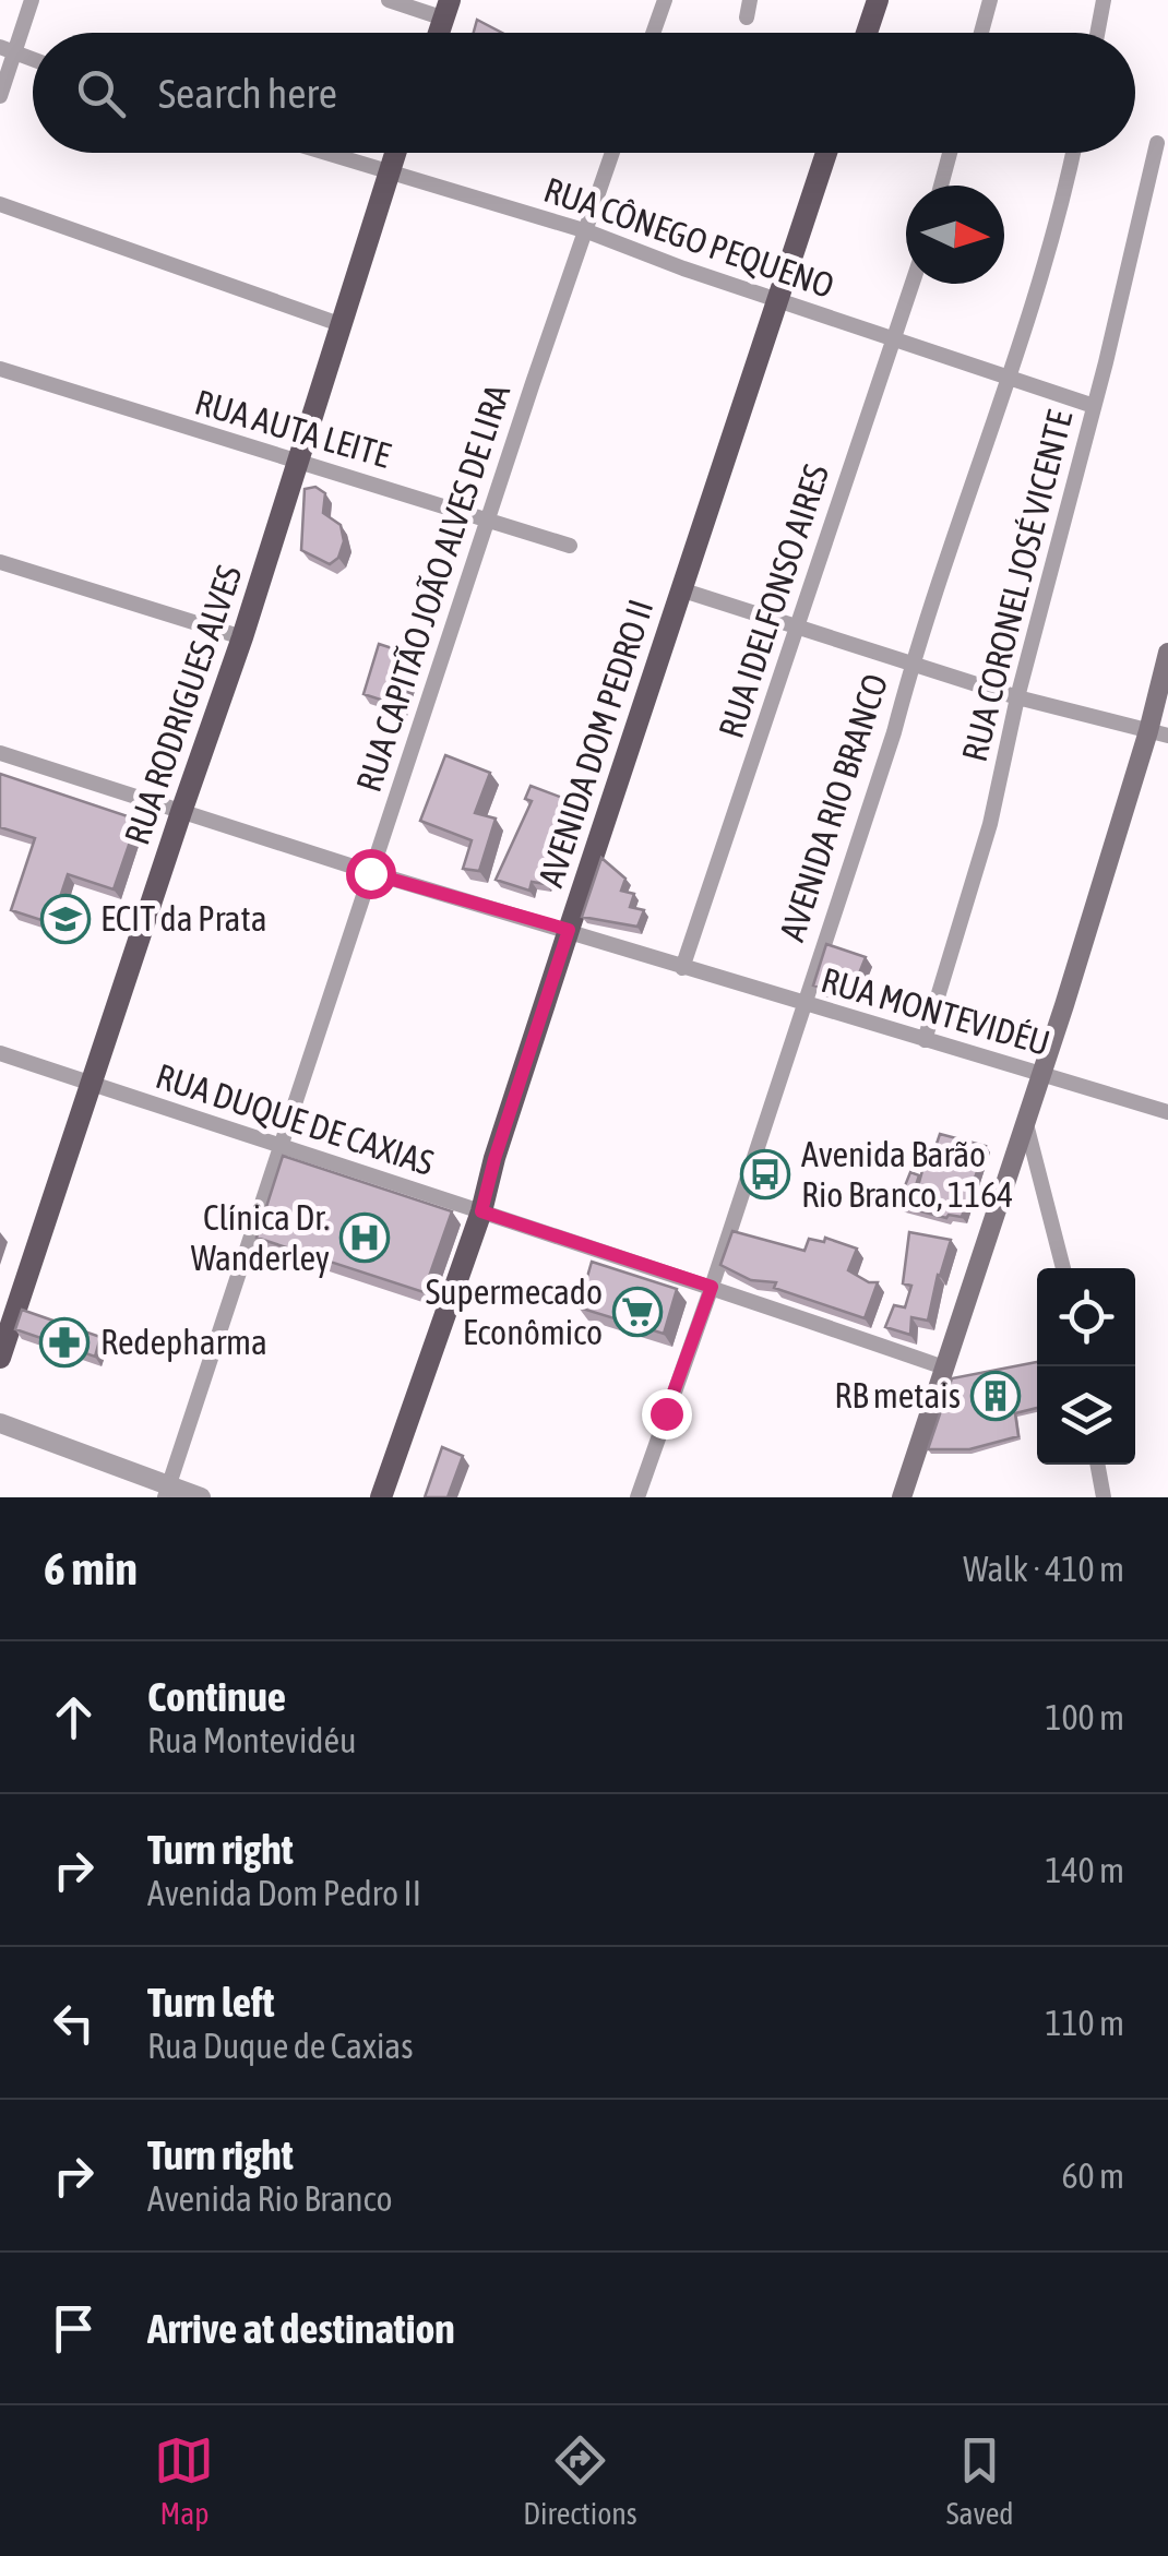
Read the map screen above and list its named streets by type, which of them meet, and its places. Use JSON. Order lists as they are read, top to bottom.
{
  "streets": {
    "main road": ["RUA RODRIGUES ALVES", "AVENIDA DOM PEDRO II"],
    "street": [
      "RUA CÔNEGO PEQUENO",
      "RUA AUTA LEITE",
      "RUA CORONEL JOSÉ VICENTE",
      "RUA CAPITÃO JOÃO ALVES DE LIRA",
      "RUA IDELFONSO AIRES",
      "AVENIDA RIO BRANCO",
      "RUA MONTEVIDÉU",
      "RUA DUQUE DE CAXIAS"
    ]
  },
  "crossings": [
    ["RUA CÔNEGO PEQUENO", "RUA CORONEL JOSÉ VICENTE"],
    ["RUA CÔNEGO PEQUENO", "RUA CAPITÃO JOÃO ALVES DE LIRA"],
    ["RUA CÔNEGO PEQUENO", "RUA IDELFONSO AIRES"],
    ["RUA CÔNEGO PEQUENO", "RUA RODRIGUES ALVES"],
    ["RUA CÔNEGO PEQUENO", "AVENIDA DOM PEDRO II"],
    ["RUA CÔNEGO PEQUENO", "AVENIDA RIO BRANCO"],
    ["RUA AUTA LEITE", "RUA CAPITÃO JOÃO ALVES DE LIRA"],
    ["RUA AUTA LEITE", "RUA RODRIGUES ALVES"],
    ["RUA CORONEL JOSÉ VICENTE", "RUA MONTEVIDÉU"],
    ["RUA CAPITÃO JOÃO ALVES DE LIRA", "RUA MONTEVIDÉU"],
    ["RUA CAPITÃO JOÃO ALVES DE LIRA", "RUA DUQUE DE CAXIAS"],
    ["RUA IDELFONSO AIRES", "RUA MONTEVIDÉU"],
    ["RUA RODRIGUES ALVES", "RUA MONTEVIDÉU"],
    ["RUA RODRIGUES ALVES", "RUA DUQUE DE CAXIAS"],
    ["AVENIDA DOM PEDRO II", "RUA MONTEVIDÉU"],
    ["AVENIDA DOM PEDRO II", "RUA DUQUE DE CAXIAS"],
    ["AVENIDA RIO BRANCO", "RUA MONTEVIDÉU"],
    ["AVENIDA RIO BRANCO", "RUA DUQUE DE CAXIAS"]
  ],
  "places": {
    "school or university": ["ECIT da Prata"],
    "bus stop": ["Avenida Barão Rio Branco, 1164"],
    "hospital": ["Clínica Dr. Wanderley"],
    "supermarket": ["Supermecado Econômico"],
    "pharmacy": ["Redepharma"],
    "building": ["RB metais"]
  },
  "north": "right",
  "page": {
    "search": "Search here",
    "heading": ["6 min", "Walk · 410 m"],
    "list": [
      ["Continue", "Rua Montevidéu", "100 m"],
      ["Turn right", "Avenida Dom Pedro II", "140 m"],
      ["Turn left", "Rua Duque de Caxias", "110 m"],
      ["Turn right", "Avenida Rio Branco", "60 m"],
      "Arrive at destination"
    ],
    "nav": ["Map", "Directions", "Saved"]
  }
}
